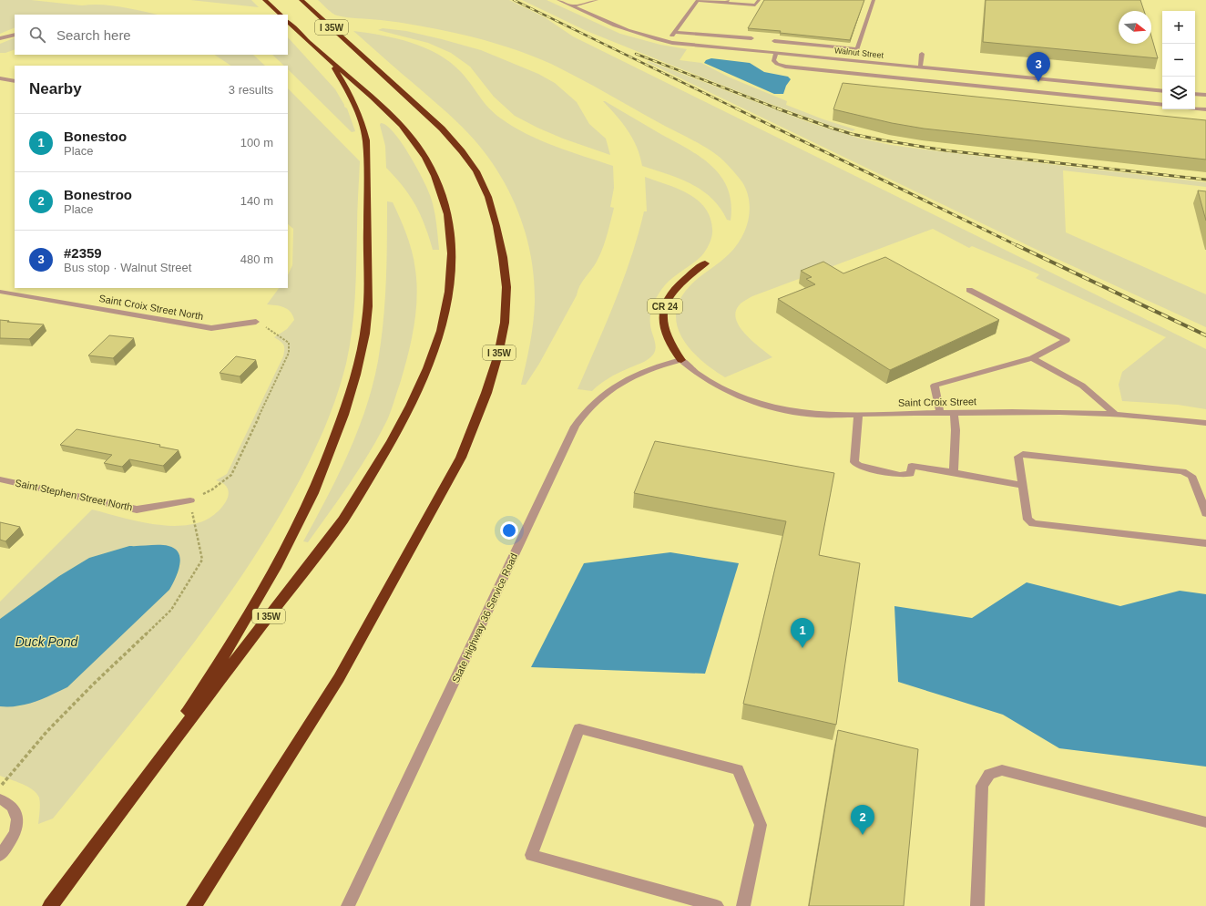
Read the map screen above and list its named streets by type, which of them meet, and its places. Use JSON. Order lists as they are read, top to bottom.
{
  "streets": {
    "highway": ["I 35W", "CR 24"],
    "street": [
      "Walnut Street",
      "Saint Croix Street North",
      "Saint Croix Street",
      "Saint Stephen Street North",
      "State Highway 36 Service Road"
    ]
  },
  "crossings": [
    ["CR 24", "Saint Croix Street"],
    ["CR 24", "State Highway 36 Service Road"],
    ["Saint Croix Street", "State Highway 36 Service Road"]
  ],
  "water": ["Duck Pond"],
  "north": "right",
  "page": {
    "map_buttons": ["+", "−"],
    "search": "Search here",
    "pins": ["3", "1", "2"],
    "heading": ["Nearby", "3 results"],
    "list": [
      {
        "mark": "1",
        "name": "Bonestoo",
        "note": "Place",
        "value": "100 m"
      },
      {
        "mark": "2",
        "name": "Bonestroo",
        "note": "Place",
        "value": "140 m"
      },
      {
        "mark": "3",
        "name": "#2359",
        "note": "Bus stop · Walnut Street",
        "value": "480 m"
      }
    ]
  }
}
